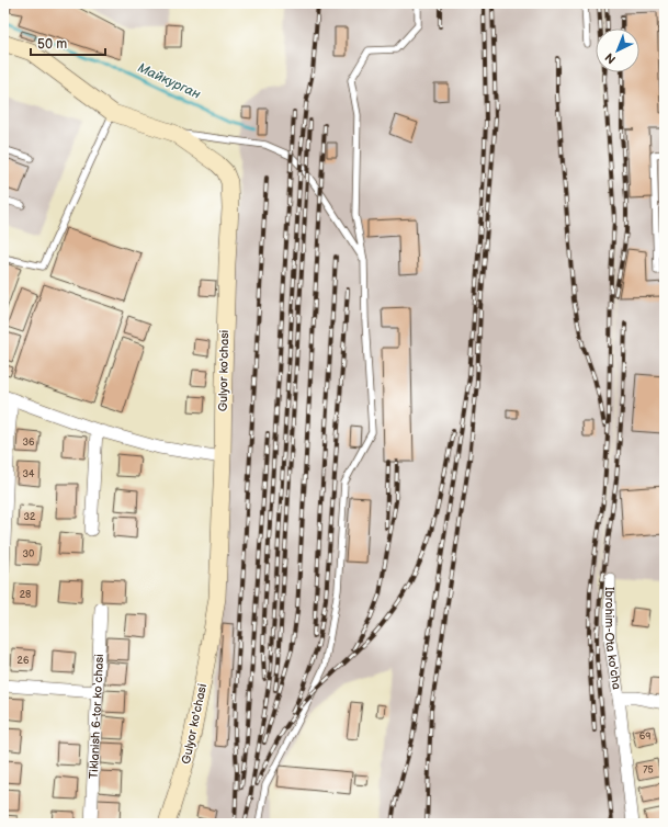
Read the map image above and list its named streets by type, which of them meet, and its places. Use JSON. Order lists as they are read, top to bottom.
{
  "streets": {
    "street": ["Gulyor ko'chasi", "Ibrohim-Ota ko'cha", "Tiklanish 6-tor ko‘chasi"]
  },
  "water": ["Майкурган"],
  "house_numbers": [
    "36",
    "34",
    "32",
    "30",
    "28",
    "26",
    "69",
    "75"
  ],
  "scale_bar": "50 m",
  "north": "bottom left"
}
